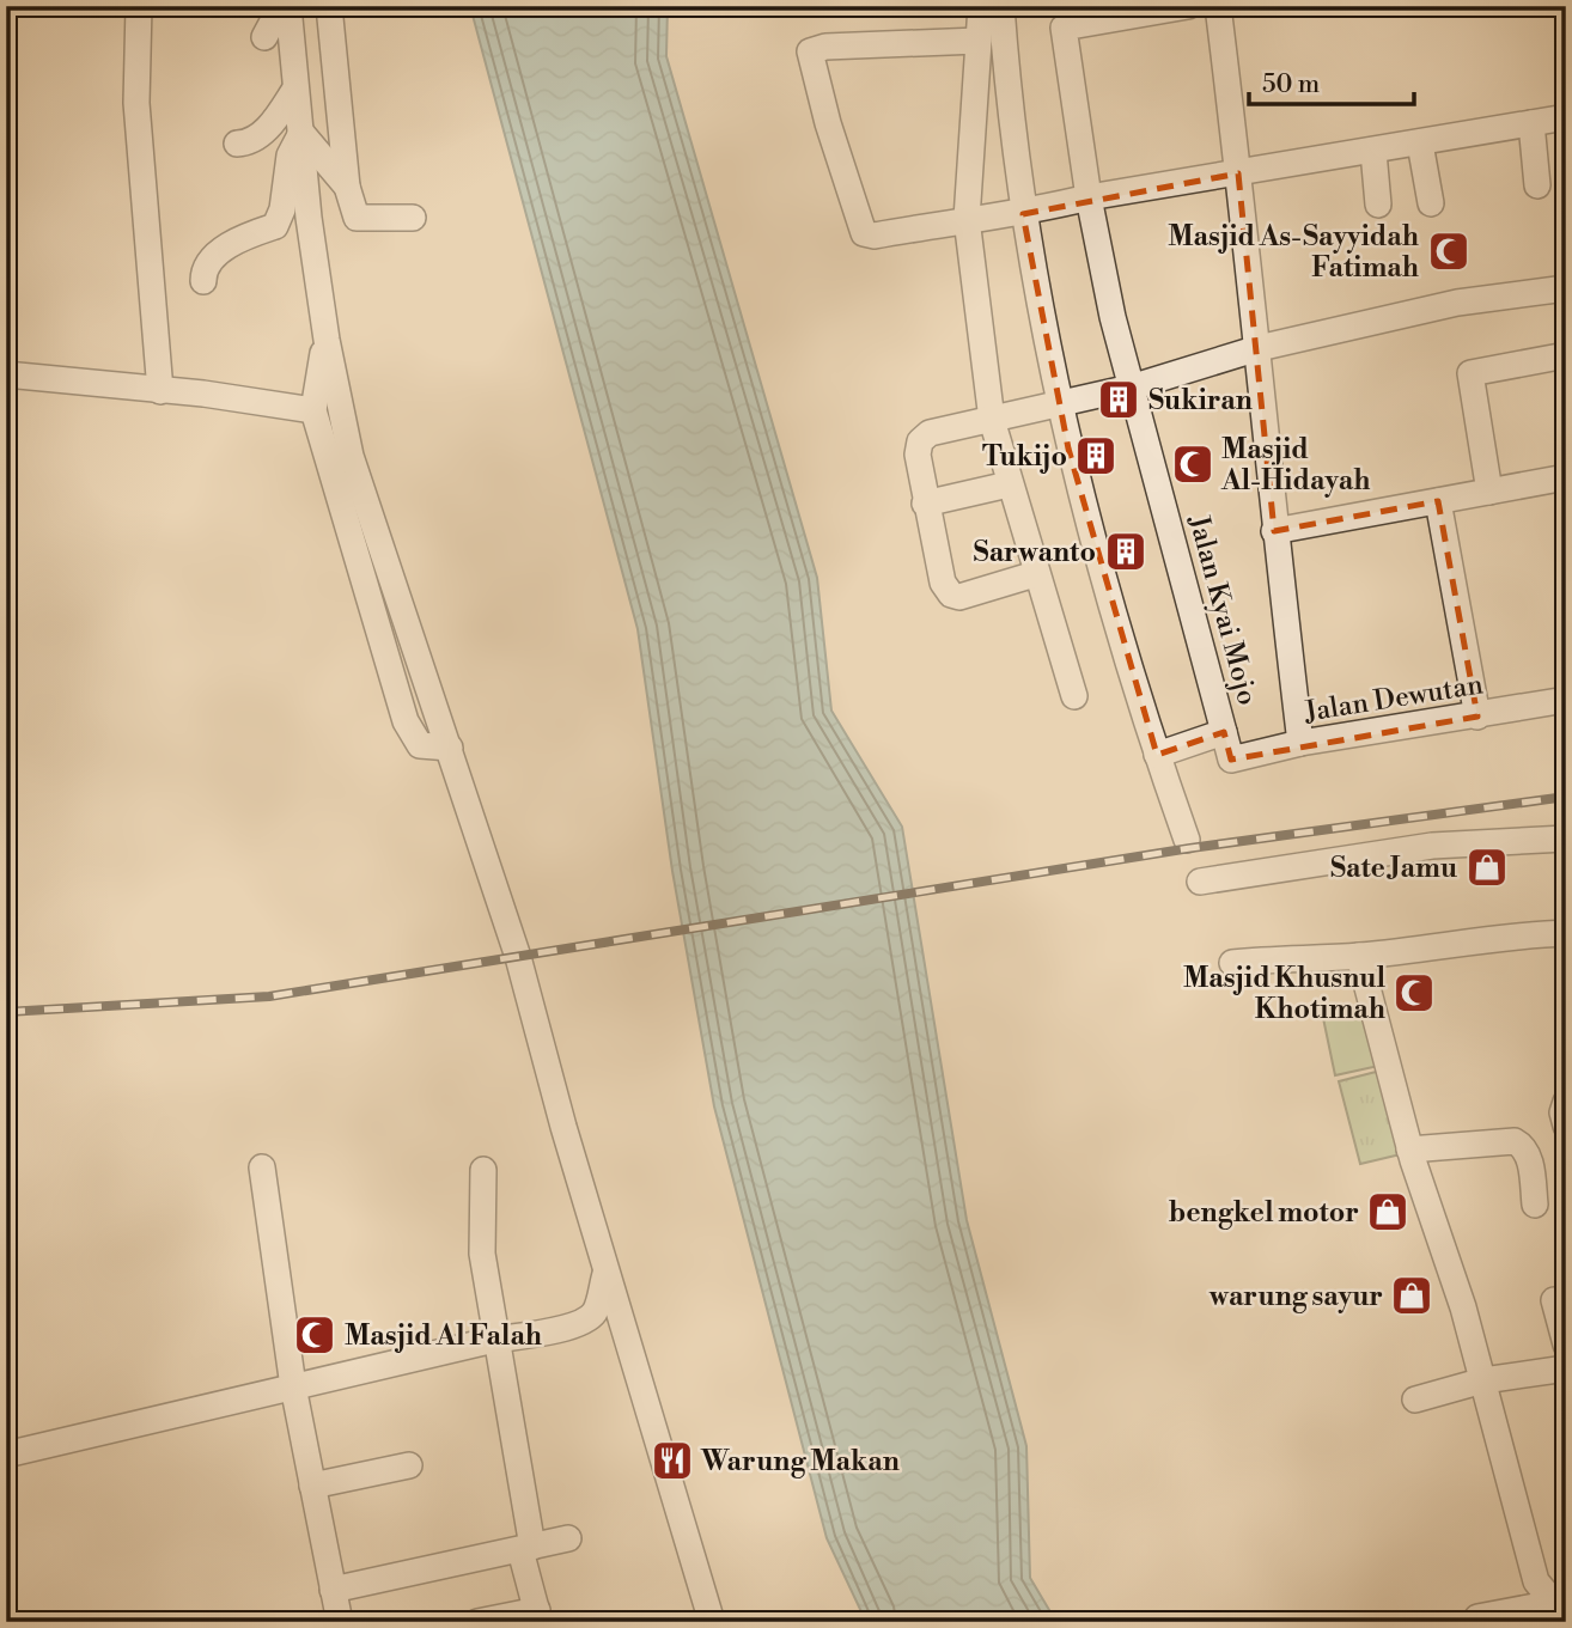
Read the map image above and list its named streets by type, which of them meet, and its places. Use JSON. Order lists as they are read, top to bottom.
{
  "streets": {
    "street": ["Jalan Kyai Mojo", "Jalan Dewutan"]
  },
  "crossings": [
    ["Jalan Kyai Mojo", "Jalan Dewutan"]
  ],
  "places": {
    "mosque": [
      "Masjid As-Sayyidah Fatimah",
      "Masjid Al-Hidayah",
      "Masjid Khusnul Khotimah",
      "Masjid Al Falah"
    ],
    "building": ["Sukiran", "Tukijo", "Sarwanto"],
    "shop": ["Sate Jamu", "bengkel motor", "warung sayur"],
    "restaurant": ["Warung Makan"]
  },
  "scale_bar": "50 m"
}
